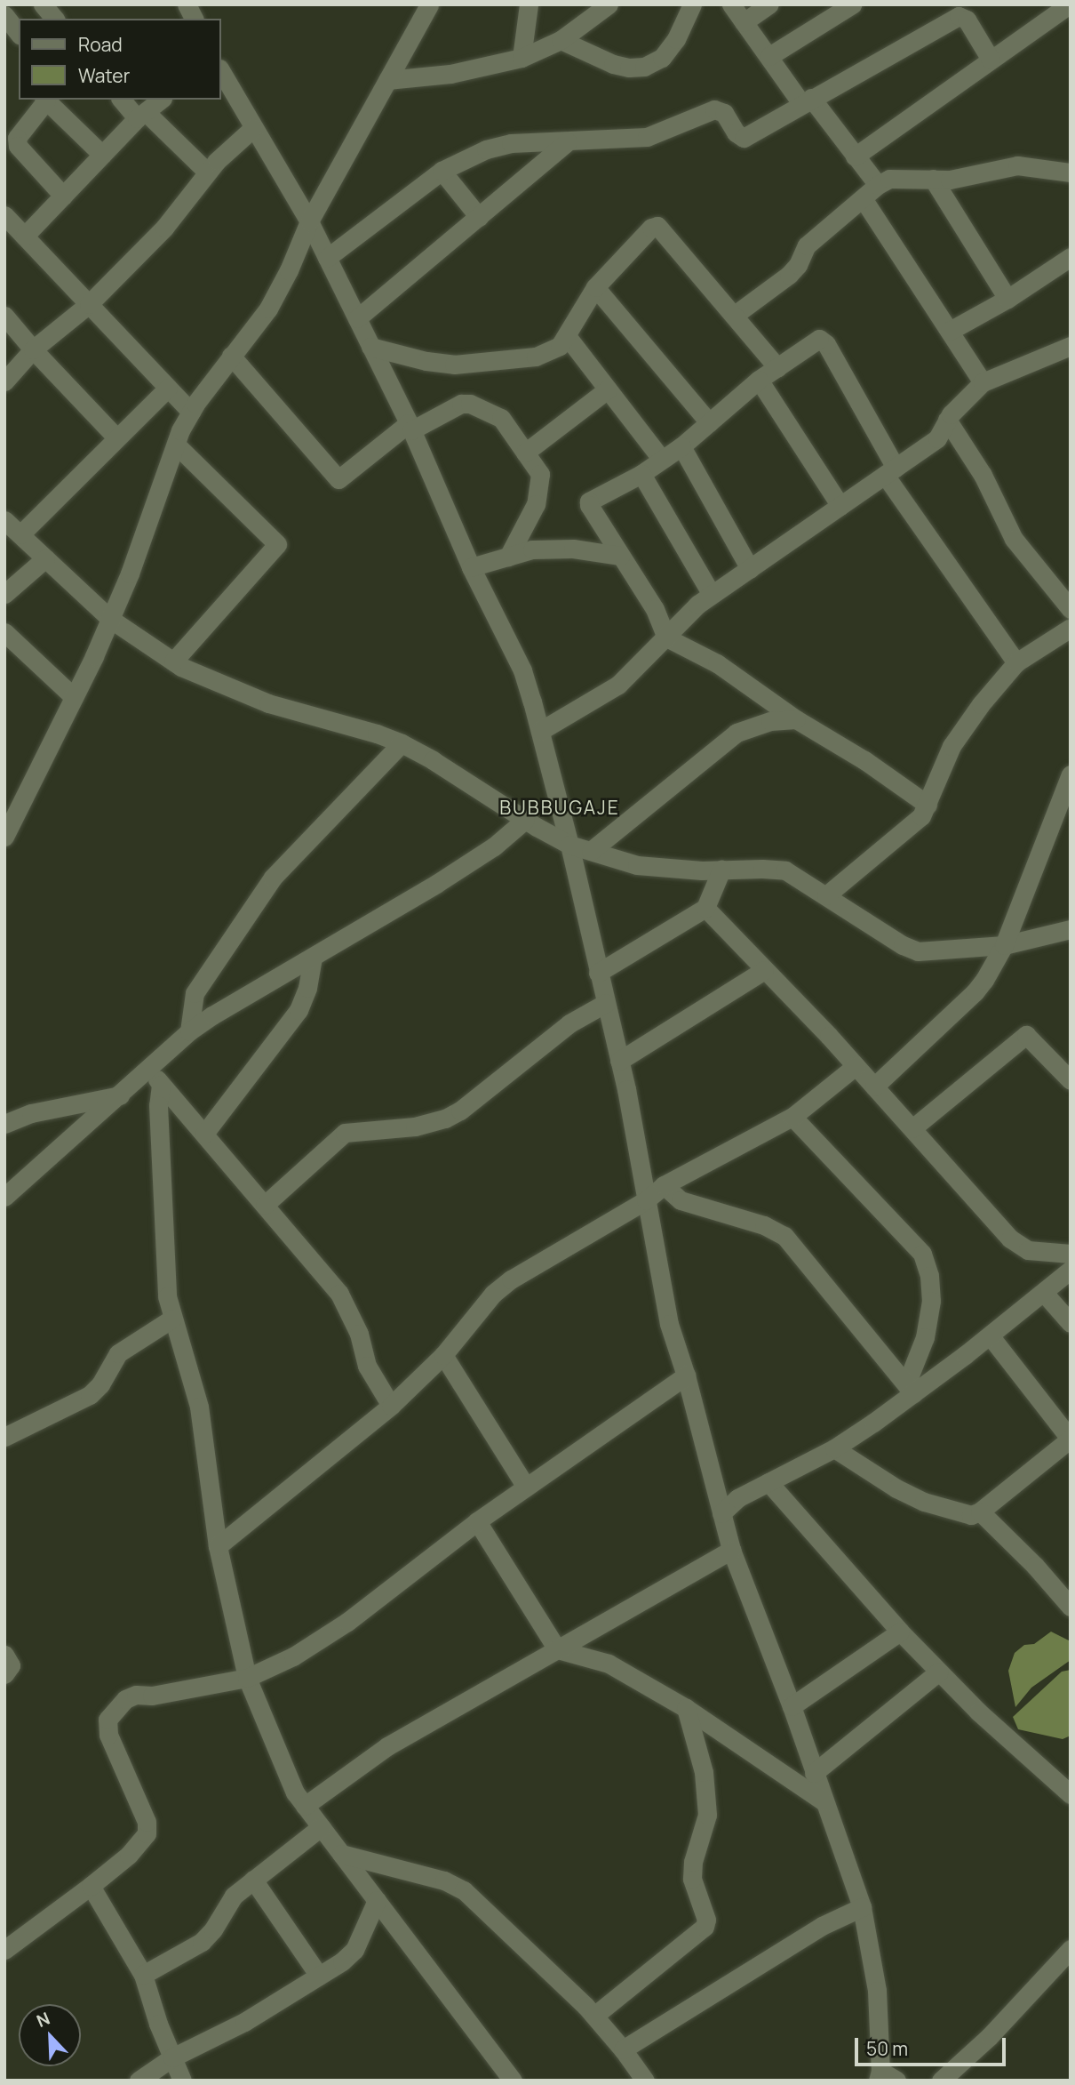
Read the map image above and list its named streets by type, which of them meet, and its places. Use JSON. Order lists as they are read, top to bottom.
{
  "districts": ["BUBBUGAJE"],
  "legend": ["Road", "Water"],
  "scale_bar": "50 m",
  "north": "top left"
}
